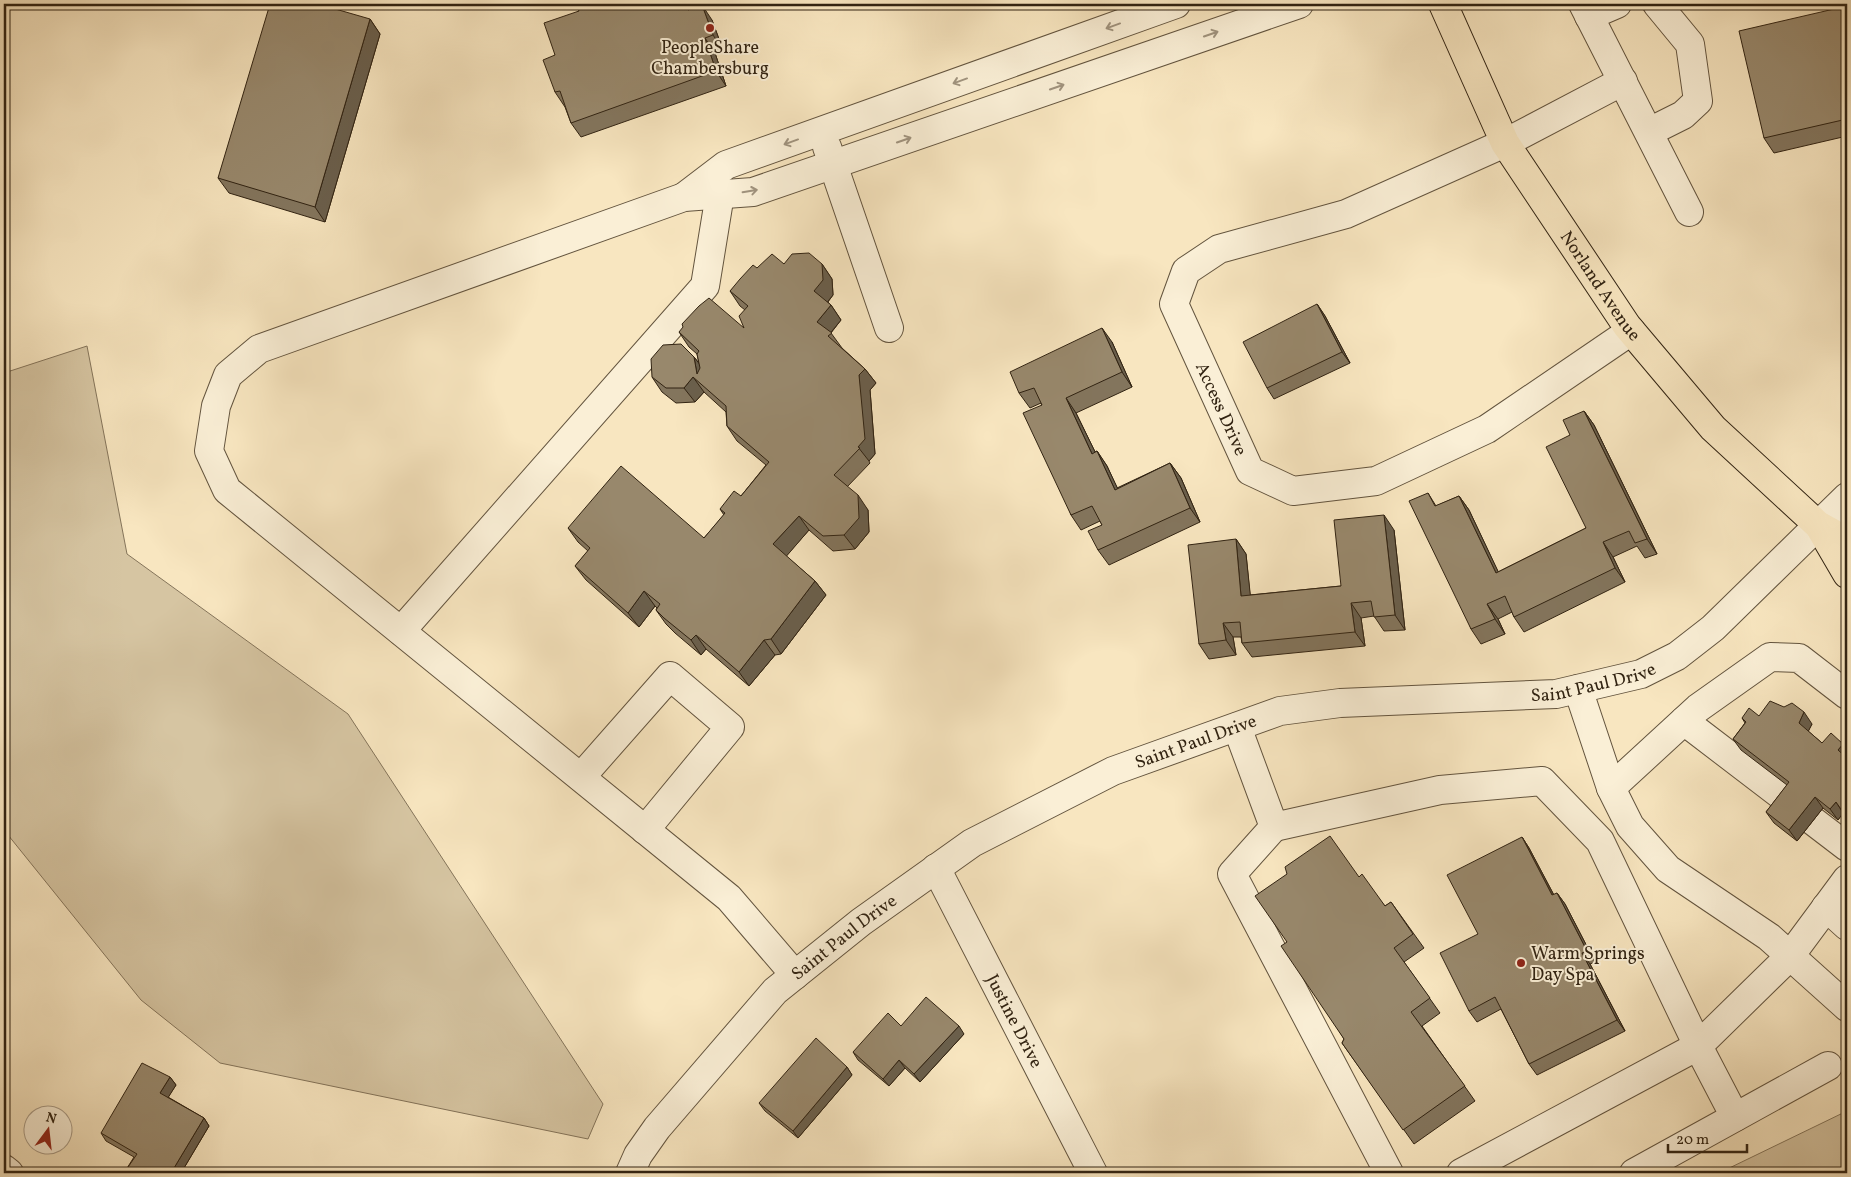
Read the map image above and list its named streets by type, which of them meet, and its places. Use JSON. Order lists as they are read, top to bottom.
{
  "streets": {
    "main road": ["Norland Avenue"],
    "street": ["Access Drive", "Saint Paul Drive", "Justine Drive"]
  },
  "crossings": [
    ["Norland Avenue", "Access Drive"],
    ["Norland Avenue", "Saint Paul Drive"],
    ["Saint Paul Drive", "Justine Drive"]
  ],
  "places": ["PeopleShare Chambersburg", "Warm Springs Day Spa"],
  "scale_bar": "20 m",
  "north": "top"
}
